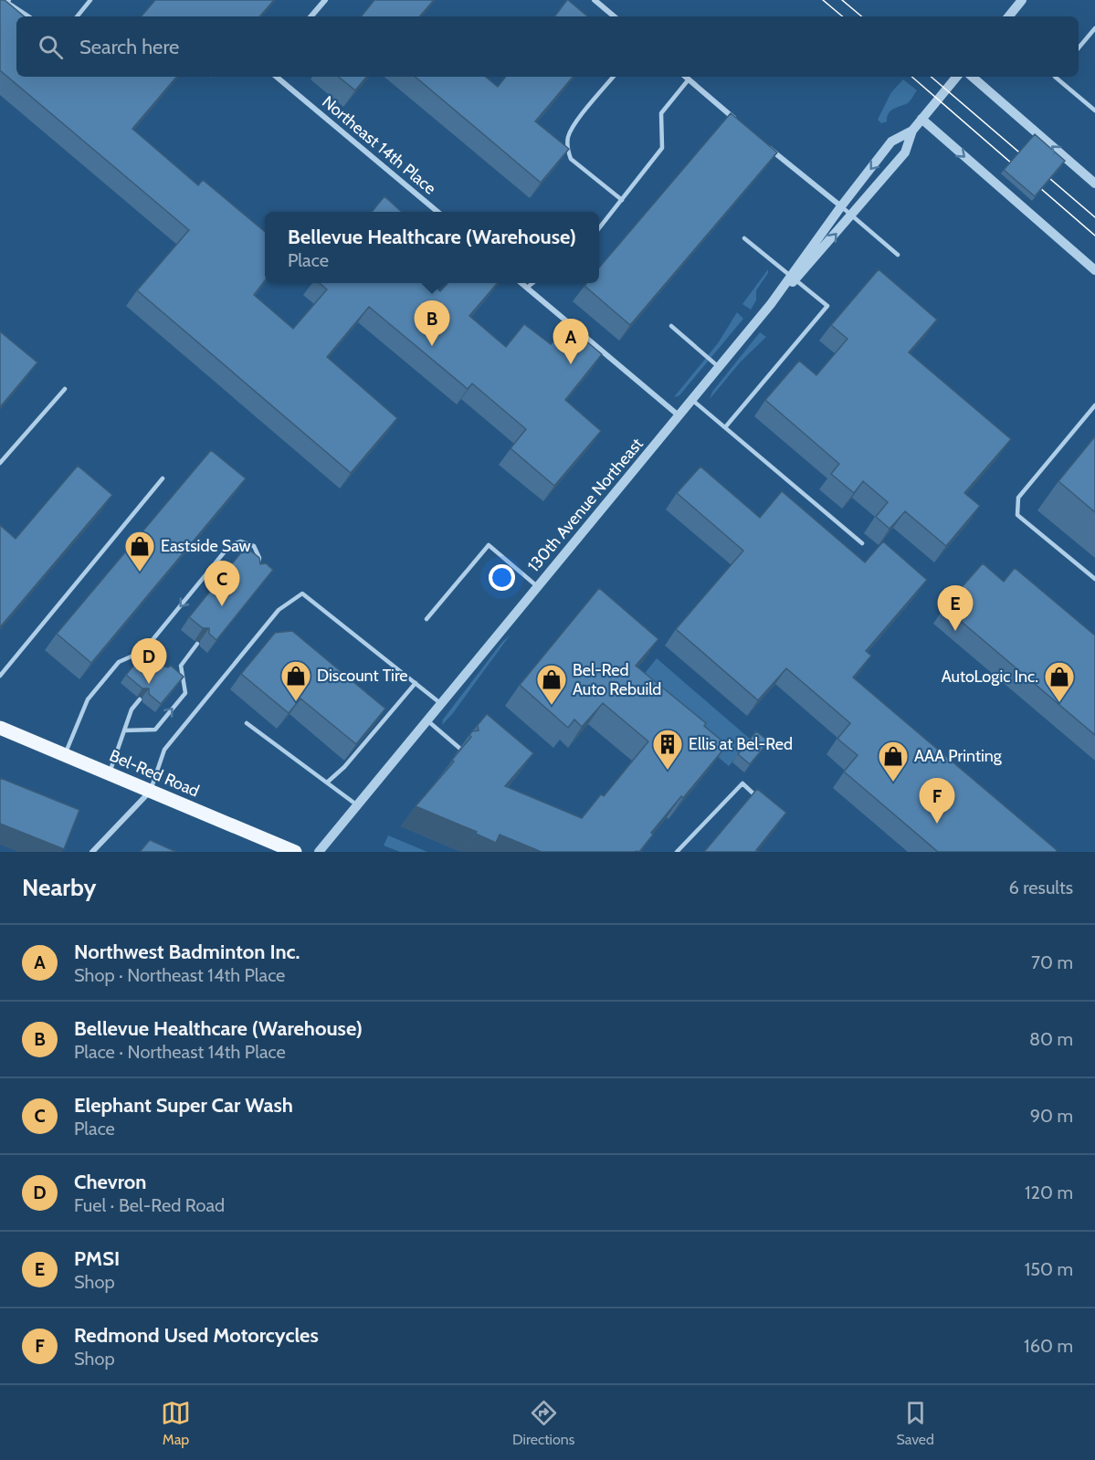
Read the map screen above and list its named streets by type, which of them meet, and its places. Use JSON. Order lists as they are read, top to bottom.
{
  "streets": {
    "main road": ["Bel-Red Road"],
    "street": ["Northeast 14th Place", "130th Avenue Northeast"]
  },
  "places": {
    "shop": [
      "Eastside Saw",
      "Discount Tire",
      "AutoLogic Inc.",
      "Bel-Red Auto Rebuild",
      "AAA Printing"
    ],
    "building": ["Ellis at Bel-Red"]
  },
  "page": {
    "search": "Search here",
    "popup": ["Bellevue Healthcare (Warehouse)", "Place"],
    "pins": [
      "B",
      "A",
      "C",
      "E",
      "D",
      "F"
    ],
    "heading": ["Nearby", "6 results"],
    "list": [
      {
        "mark": "A",
        "name": "Northwest Badminton Inc.",
        "note": "Shop · Northeast 14th Place",
        "value": "70 m"
      },
      {
        "mark": "B",
        "name": "Bellevue Healthcare (Warehouse)",
        "note": "Place · Northeast 14th Place",
        "value": "80 m"
      },
      {
        "mark": "C",
        "name": "Elephant Super Car Wash",
        "note": "Place",
        "value": "90 m"
      },
      {
        "mark": "D",
        "name": "Chevron",
        "note": "Fuel · Bel-Red Road",
        "value": "120 m"
      },
      {
        "mark": "E",
        "name": "PMSI",
        "note": "Shop",
        "value": "150 m"
      },
      {
        "mark": "F",
        "name": "Redmond Used Motorcycles",
        "note": "Shop",
        "value": "160 m"
      }
    ],
    "nav": ["Map", "Directions", "Saved"]
  }
}
